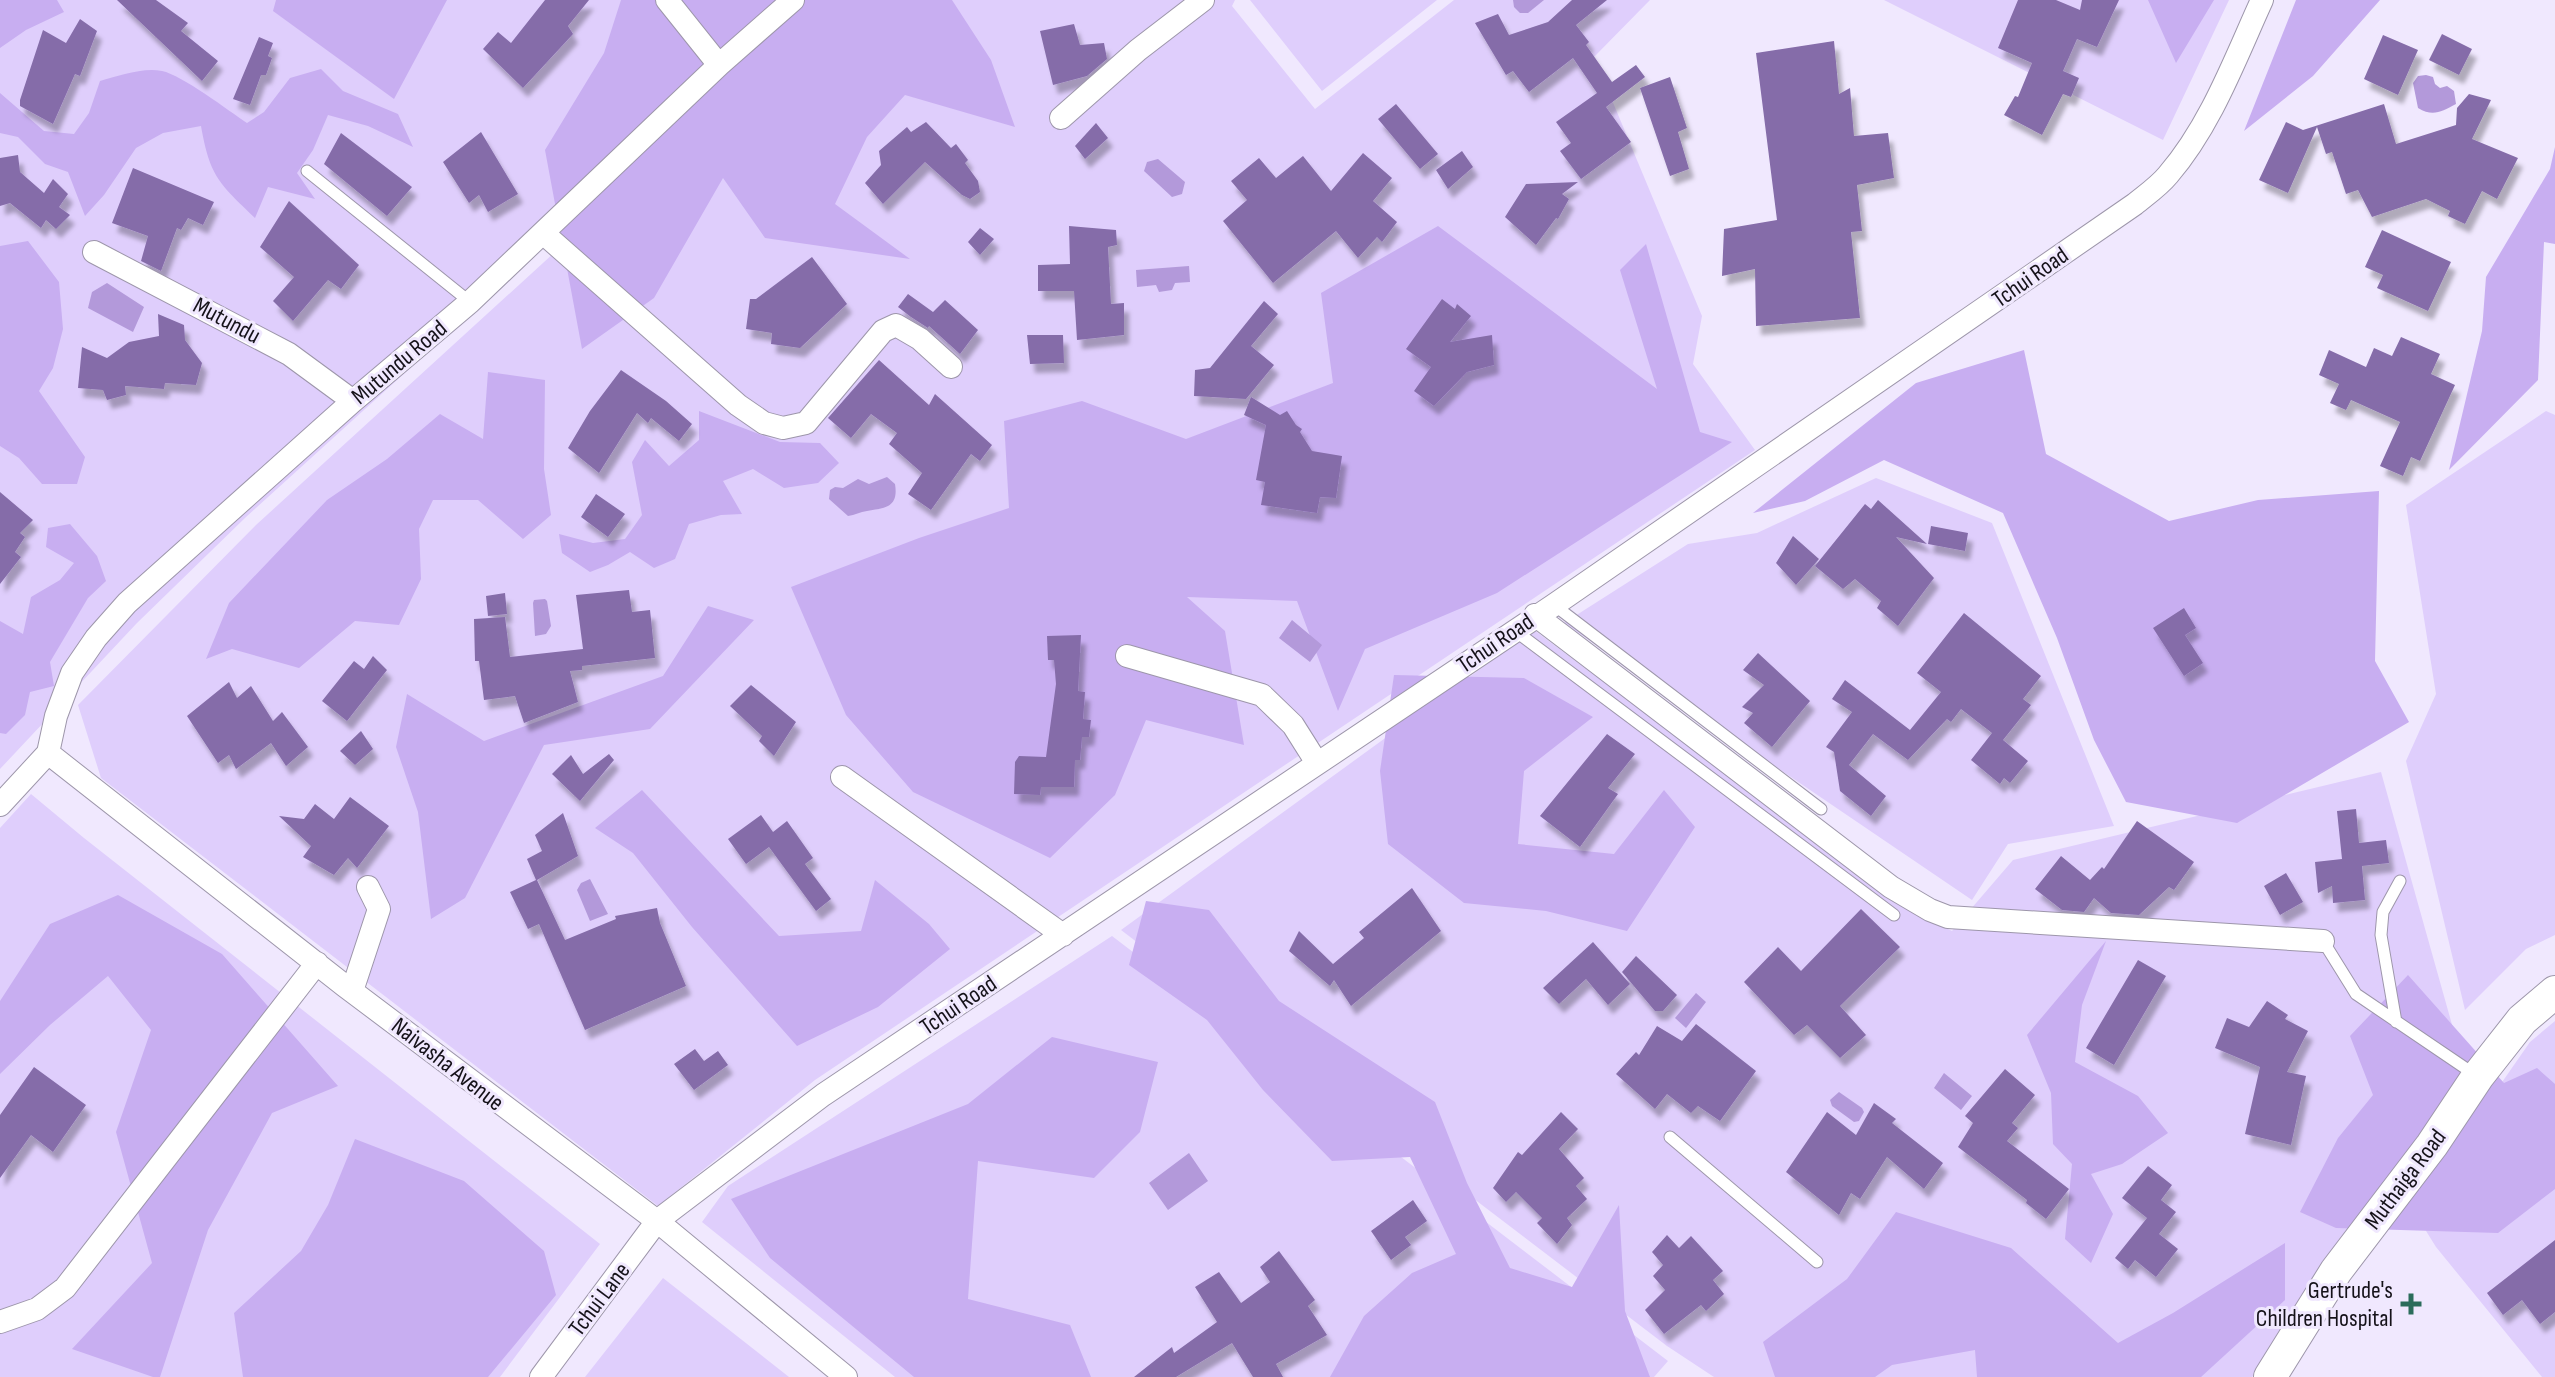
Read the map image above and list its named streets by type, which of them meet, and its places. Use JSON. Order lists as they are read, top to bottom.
{
  "streets": {
    "main road": ["Muthaiga Road"],
    "street": [
      "Tchui Road",
      "Mutundu",
      "Mutundu Road",
      "Naivasha Avenue",
      "Tchui Lane"
    ]
  },
  "crossings": [
    ["Tchui Road", "Naivasha Avenue"],
    ["Tchui Road", "Tchui Lane"],
    ["Mutundu", "Mutundu Road"],
    ["Mutundu Road", "Naivasha Avenue"],
    ["Naivasha Avenue", "Tchui Lane"]
  ],
  "places": {
    "health": ["Gertrude's Children Hospital"]
  }
}
